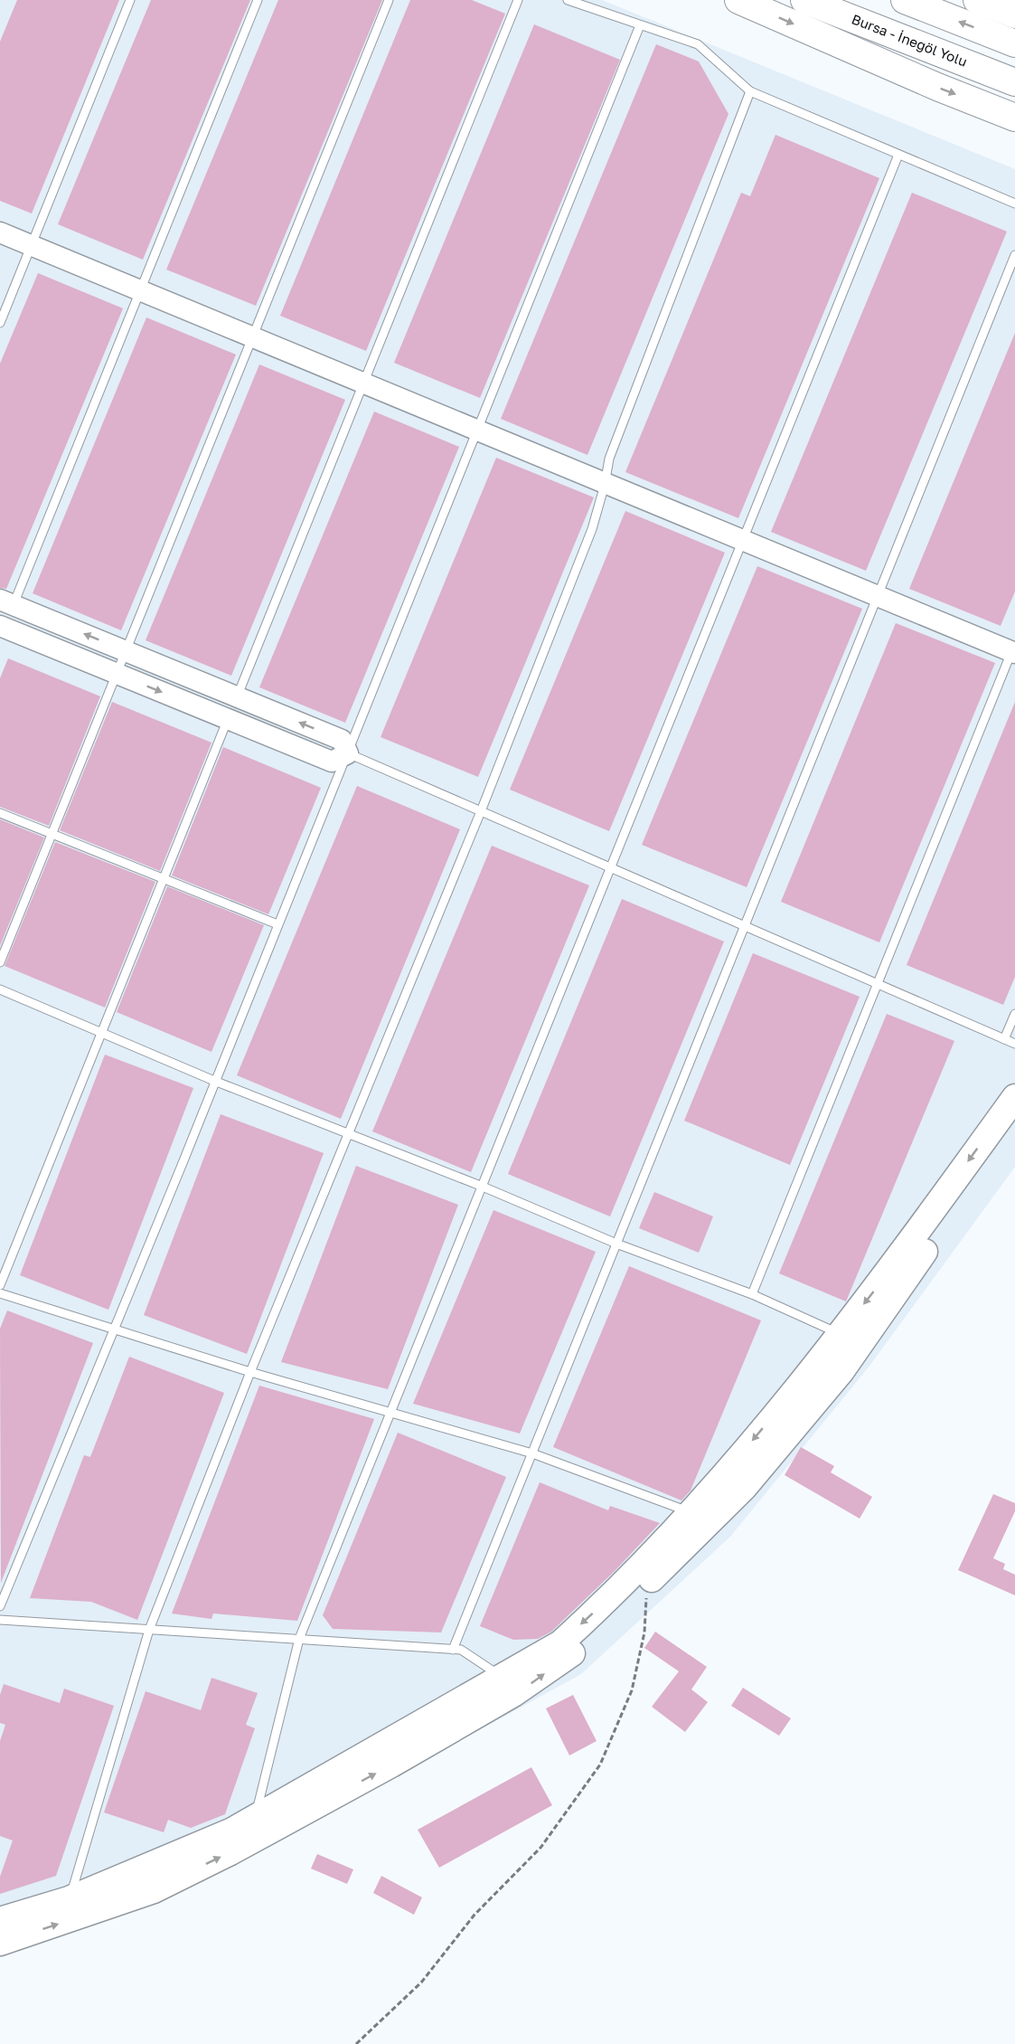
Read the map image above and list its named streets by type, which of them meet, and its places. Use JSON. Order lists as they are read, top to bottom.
{
  "streets": {
    "highway": ["Bursa - İnegöl Yolu"]
  }
}
